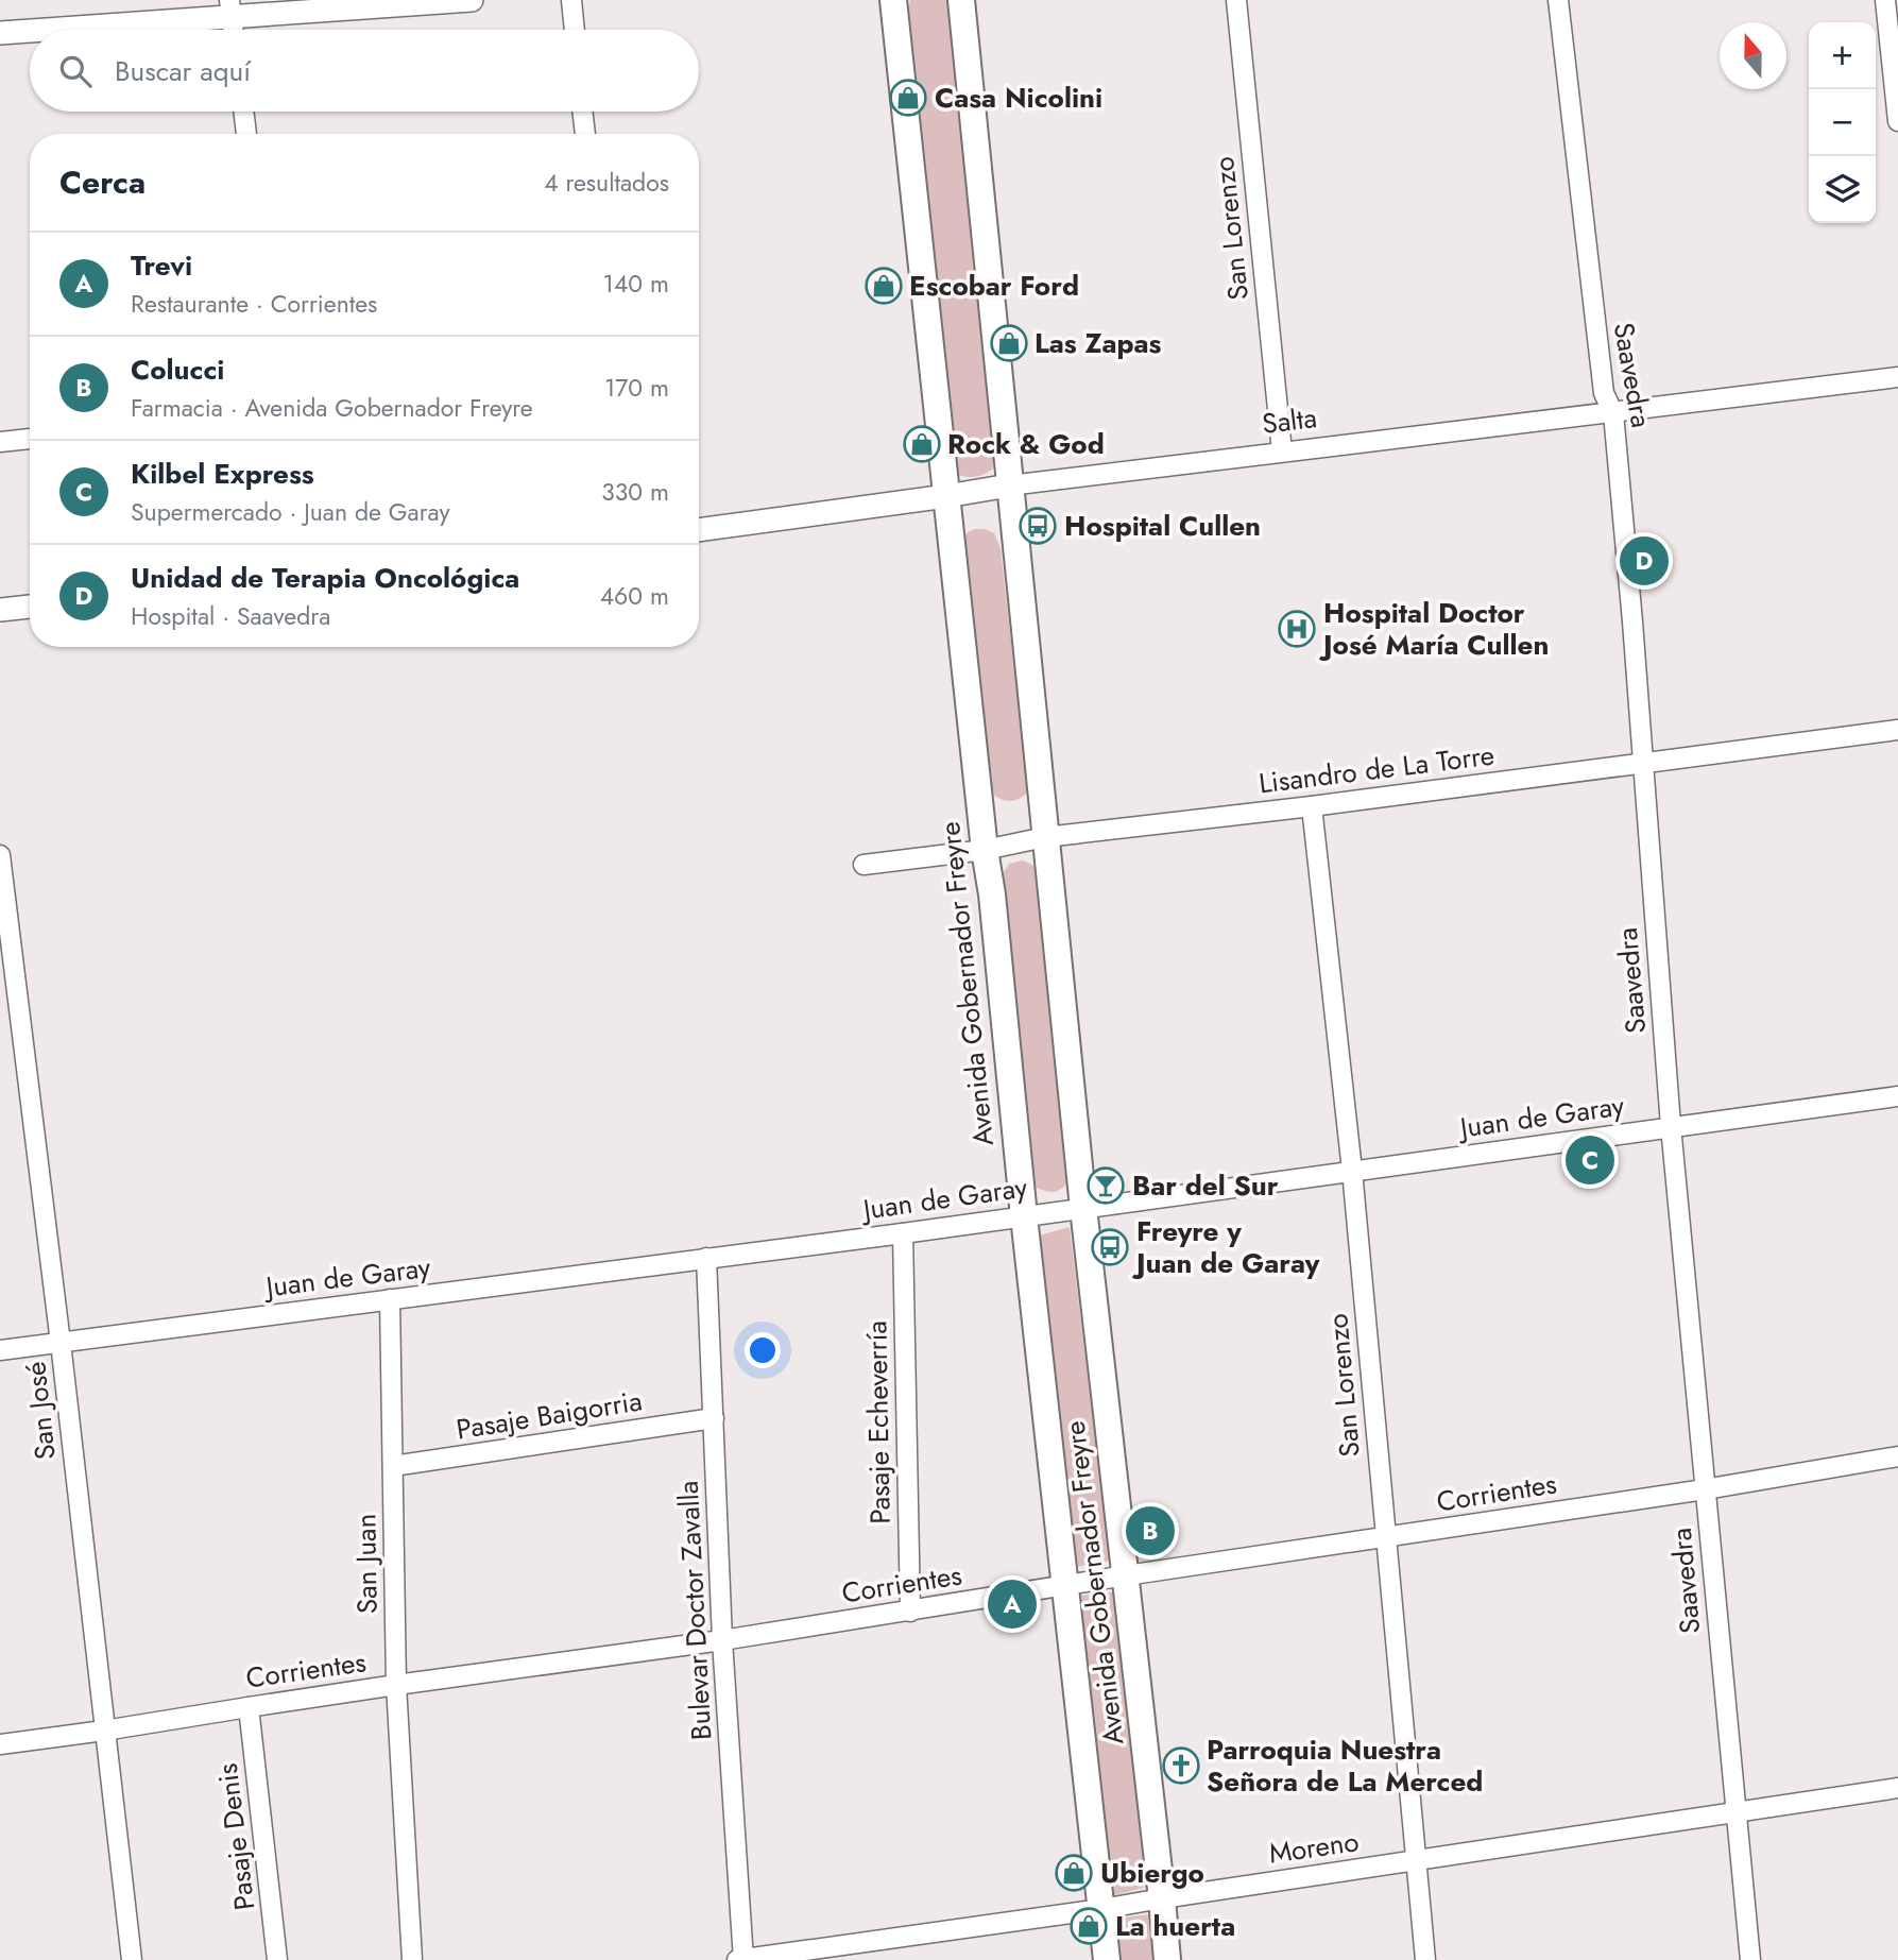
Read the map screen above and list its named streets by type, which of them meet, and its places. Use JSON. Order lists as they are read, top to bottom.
{
  "streets": {
    "main road": ["Avenida Gobernador Freyre"],
    "street": [
      "San Lorenzo",
      "Saavedra",
      "Salta",
      "Lisandro de La Torre",
      "Juan de Garay",
      "San José",
      "Pasaje Baigorria",
      "Pasaje Echeverría",
      "Corrientes",
      "San Juan",
      "Bulevar Doctor Zavalla",
      "Pasaje Denis",
      "Moreno"
    ]
  },
  "crossings": [
    ["San Lorenzo", "Salta"],
    ["San Lorenzo", "Lisandro de La Torre"],
    ["San Lorenzo", "Juan de Garay"],
    ["San Lorenzo", "Corrientes"],
    ["San Lorenzo", "Moreno"],
    ["Saavedra", "Salta"],
    ["Saavedra", "Lisandro de La Torre"],
    ["Saavedra", "Juan de Garay"],
    ["Saavedra", "Corrientes"],
    ["Saavedra", "Moreno"],
    ["Salta", "Avenida Gobernador Freyre"],
    ["Lisandro de La Torre", "Avenida Gobernador Freyre"],
    ["Avenida Gobernador Freyre", "Juan de Garay"],
    ["Avenida Gobernador Freyre", "Corrientes"],
    ["Avenida Gobernador Freyre", "Moreno"],
    ["Juan de Garay", "San José"],
    ["Juan de Garay", "Pasaje Echeverría"],
    ["Juan de Garay", "San Juan"],
    ["Juan de Garay", "Bulevar Doctor Zavalla"],
    ["San José", "Corrientes"],
    ["Pasaje Baigorria", "San Juan"],
    ["Pasaje Baigorria", "Bulevar Doctor Zavalla"],
    ["Pasaje Echeverría", "Corrientes"],
    ["Corrientes", "San Juan"],
    ["Corrientes", "Bulevar Doctor Zavalla"],
    ["Corrientes", "Pasaje Denis"],
    ["Bulevar Doctor Zavalla", "Moreno"]
  ],
  "places": {
    "shop": [
      "Casa Nicolini",
      "Escobar Ford",
      "Las Zapas",
      "Rock & God",
      "Ubiergo",
      "La huerta"
    ],
    "bus stop": ["Hospital Cullen", "Freyre y Juan de Garay"],
    "hospital": ["Hospital Doctor José María Cullen"],
    "bar": ["Bar del Sur"],
    "church": ["Parroquia Nuestra Señora de La Merced"]
  },
  "north": "top",
  "page": {
    "map_buttons": ["+", "−"],
    "search": "Buscar aquí",
    "heading": ["Cerca", "4 resultados"],
    "list": [
      {
        "mark": "A",
        "name": "Trevi",
        "note": "Restaurante · Corrientes",
        "value": "140 m"
      },
      {
        "mark": "B",
        "name": "Colucci",
        "note": "Farmacia · Avenida Gobernador Freyre",
        "value": "170 m"
      },
      {
        "mark": "C",
        "name": "Kilbel Express",
        "note": "Supermercado · Juan de Garay",
        "value": "330 m"
      },
      {
        "mark": "D",
        "name": "Unidad de Terapia Oncológica",
        "note": "Hospital · Saavedra",
        "value": "460 m"
      }
    ],
    "pins": [
      "D",
      "C",
      "B",
      "A"
    ]
  }
}
